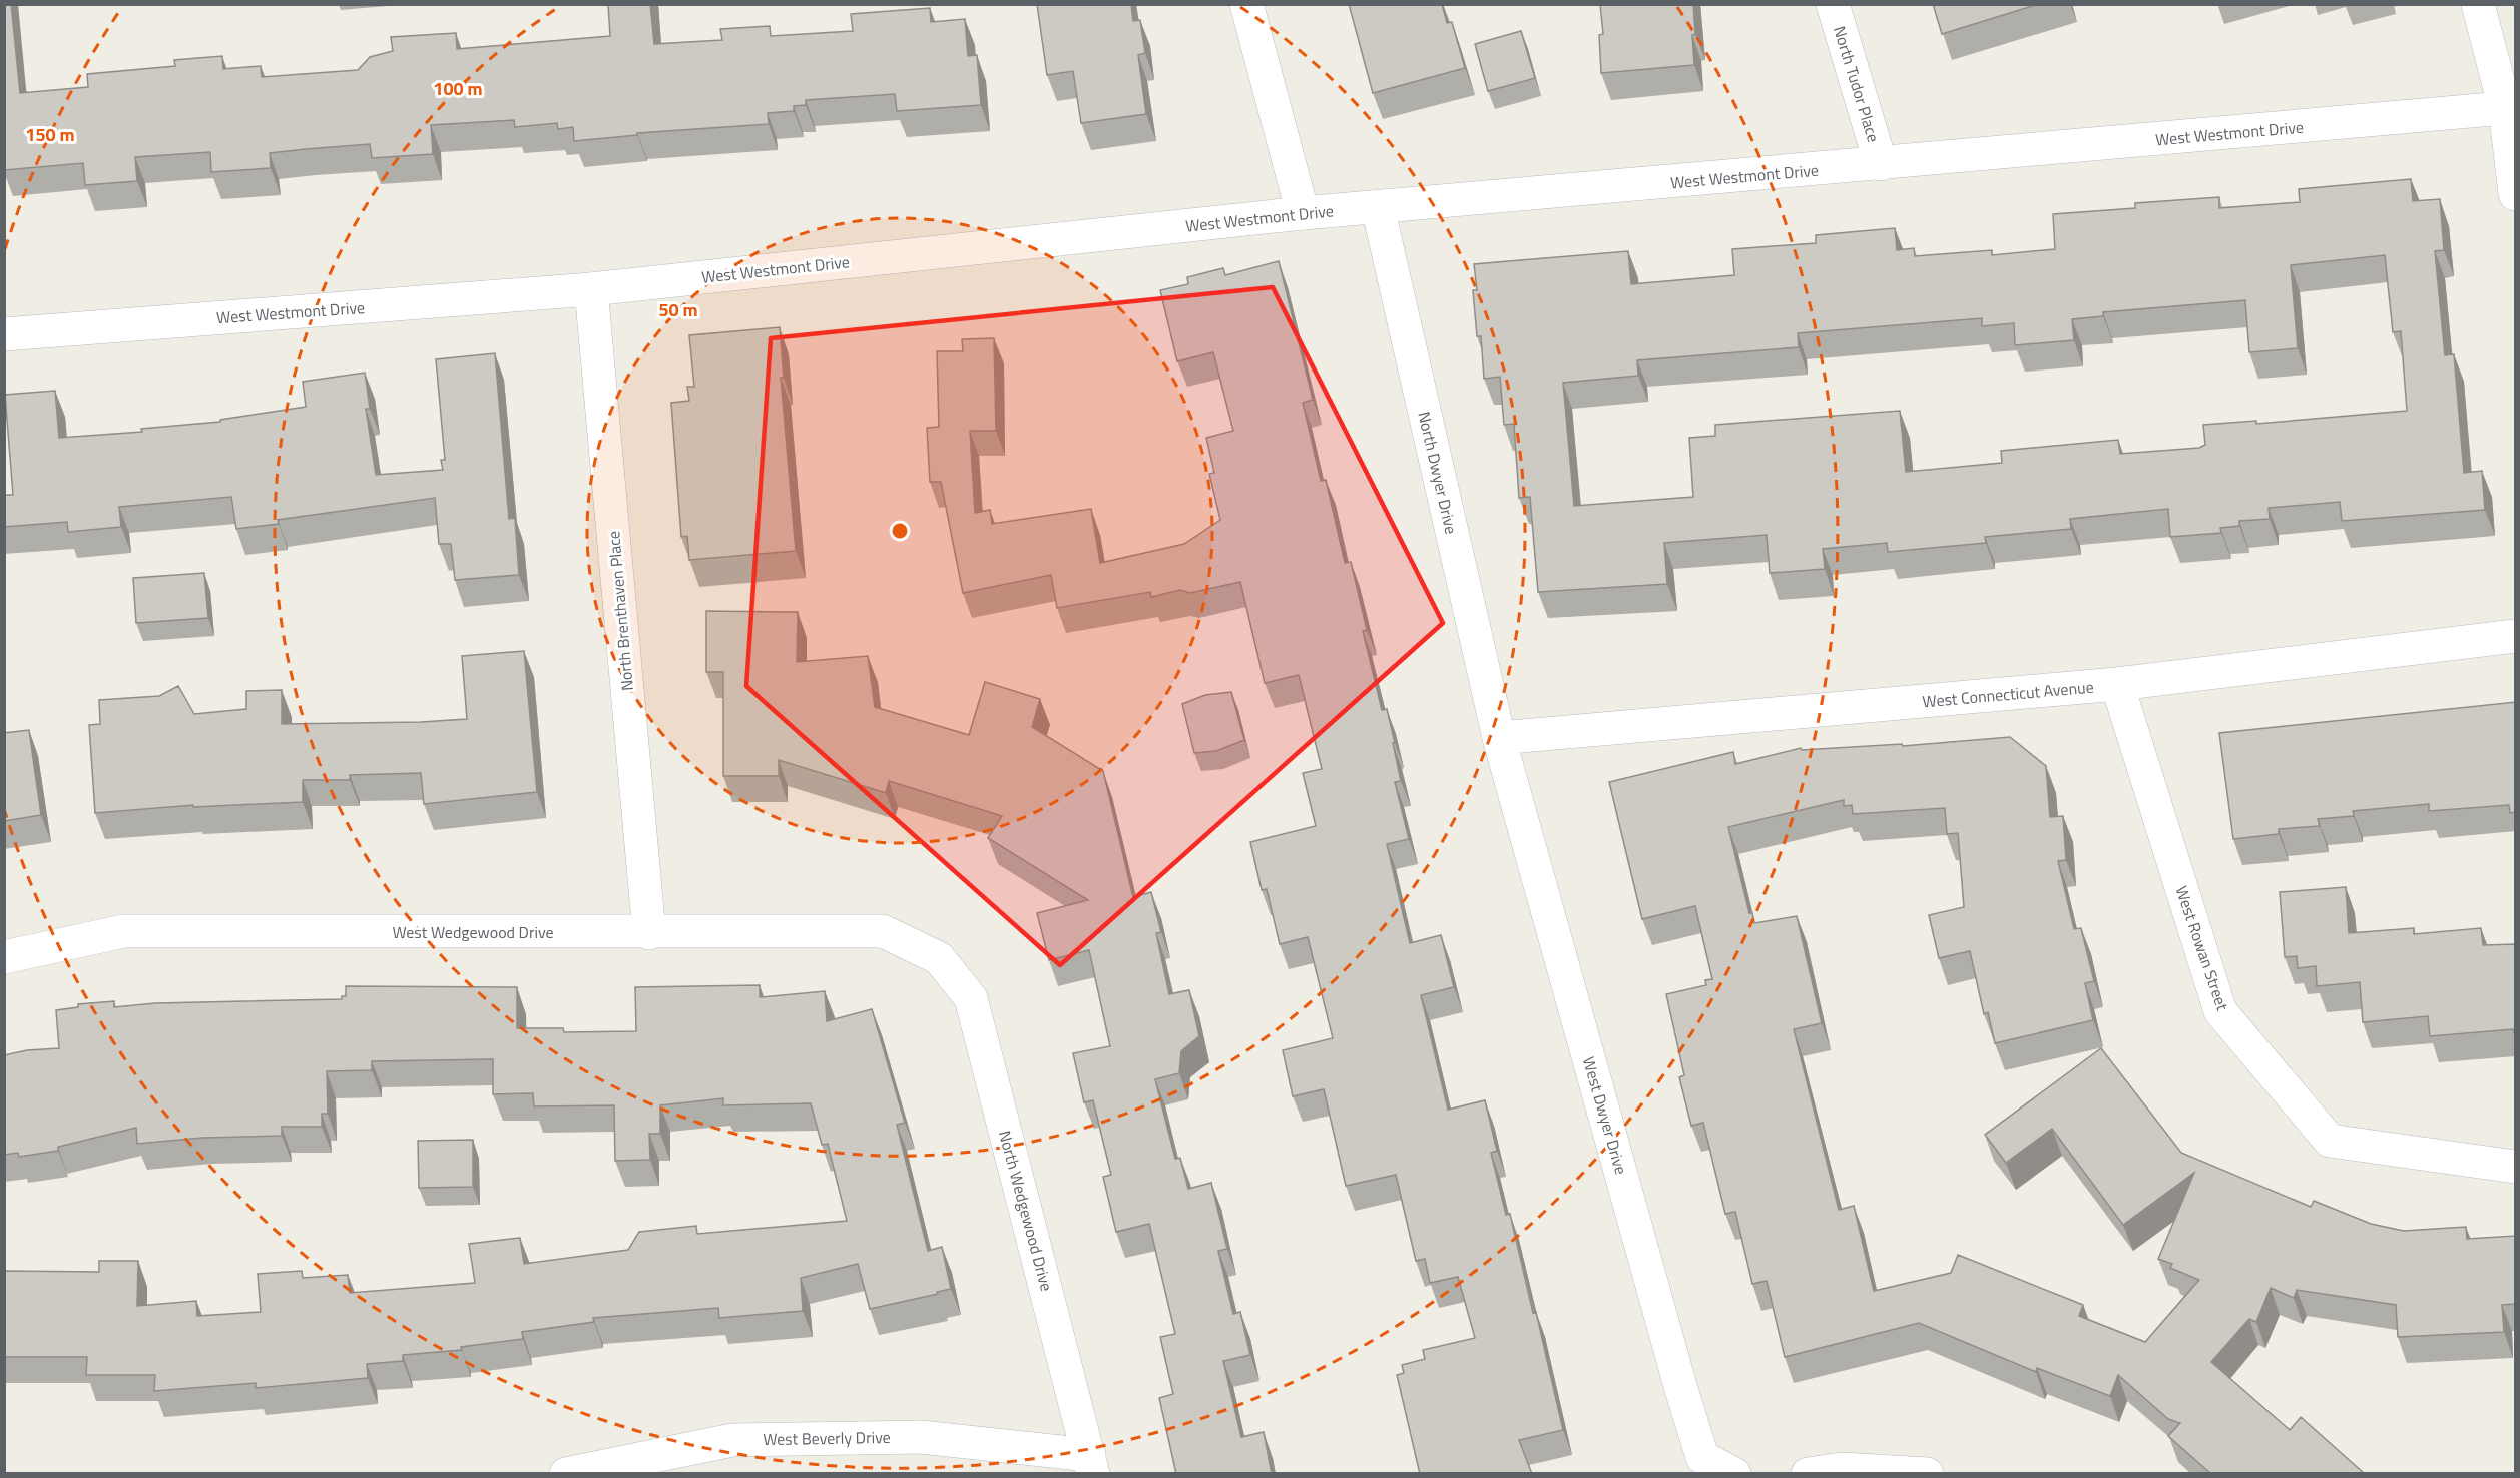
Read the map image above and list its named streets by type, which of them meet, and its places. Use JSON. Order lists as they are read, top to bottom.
{
  "streets": {
    "street": [
      "North Tudor Place",
      "West Westmont Drive",
      "North Dwyer Drive",
      "North Brenthaven Place",
      "West Connecticut Avenue",
      "West Wedgewood Drive",
      "West Rowan Street",
      "West Dwyer Drive",
      "North Wedgewood Drive",
      "West Beverly Drive"
    ]
  },
  "crossings": [
    ["North Tudor Place", "West Westmont Drive"],
    ["West Westmont Drive", "North Dwyer Drive"],
    ["West Westmont Drive", "North Brenthaven Place"],
    ["North Dwyer Drive", "West Connecticut Avenue"],
    ["North Dwyer Drive", "West Dwyer Drive"],
    ["North Brenthaven Place", "West Wedgewood Drive"],
    ["West Connecticut Avenue", "West Rowan Street"],
    ["West Connecticut Avenue", "West Dwyer Drive"],
    ["West Wedgewood Drive", "North Wedgewood Drive"],
    ["North Wedgewood Drive", "West Beverly Drive"]
  ],
  "rings": ["100 m", "150 m", "50 m"]
}
